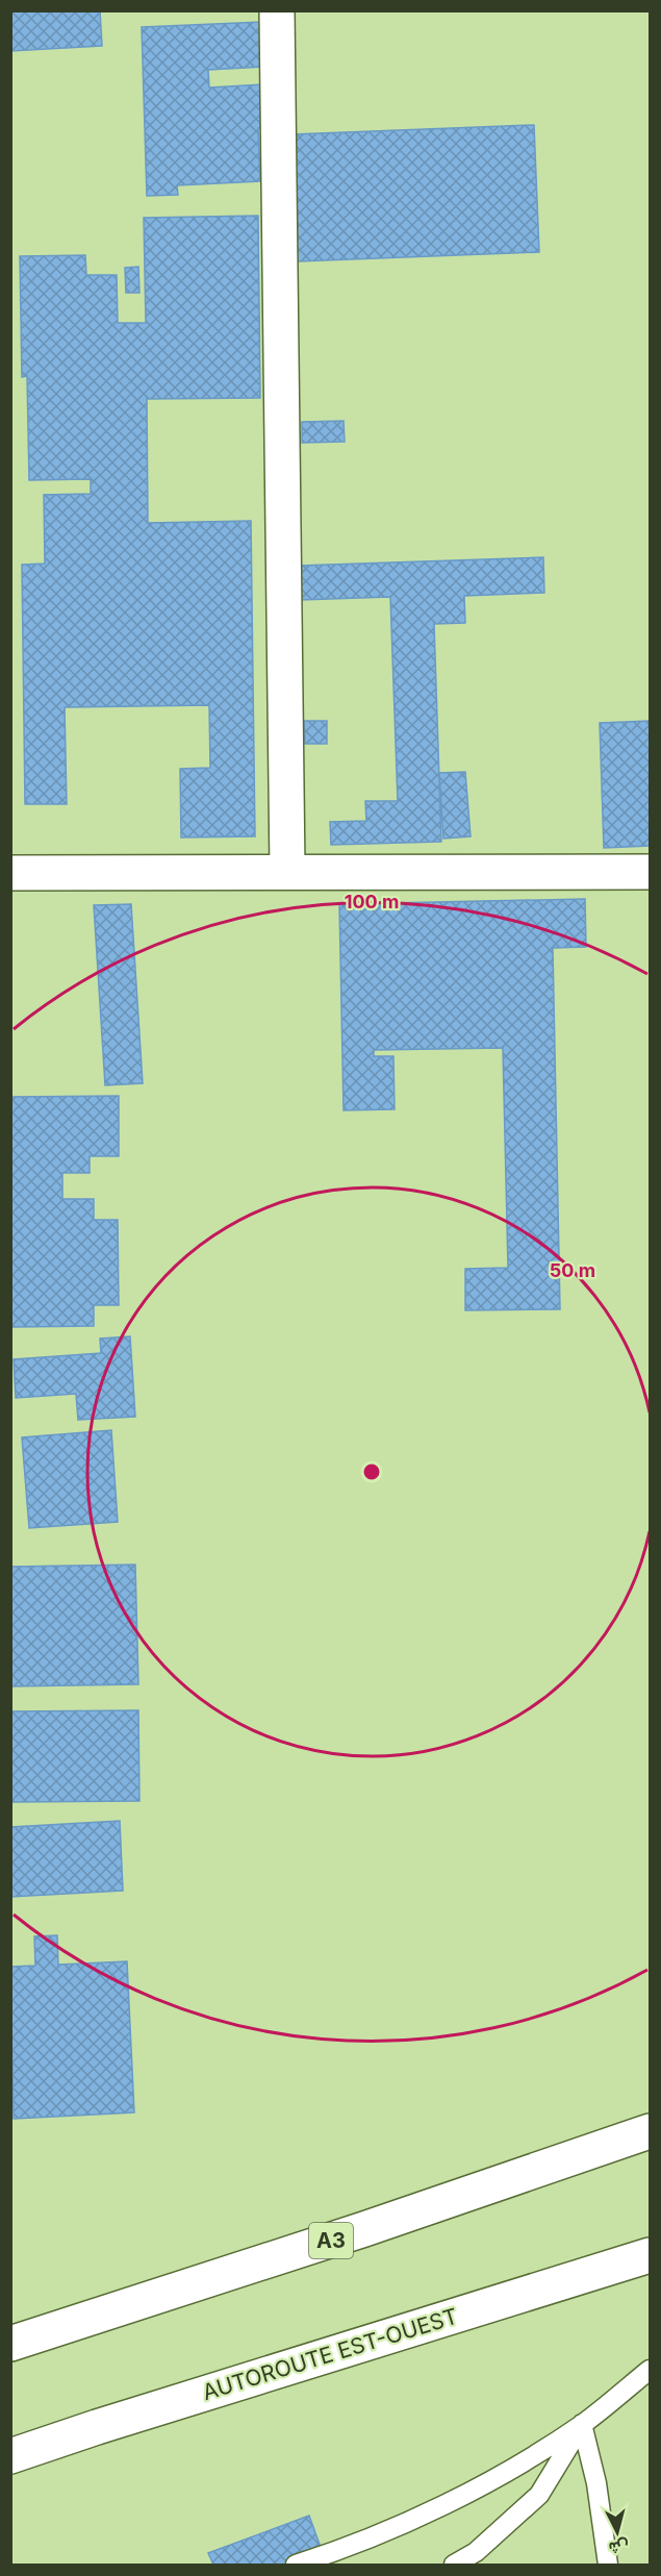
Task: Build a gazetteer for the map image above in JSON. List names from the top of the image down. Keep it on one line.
{"streets":{"main road":["A3","AUTOROUTE EST-OUEST"]},"north":"bottom","rings":["100 m","50 m"]}
